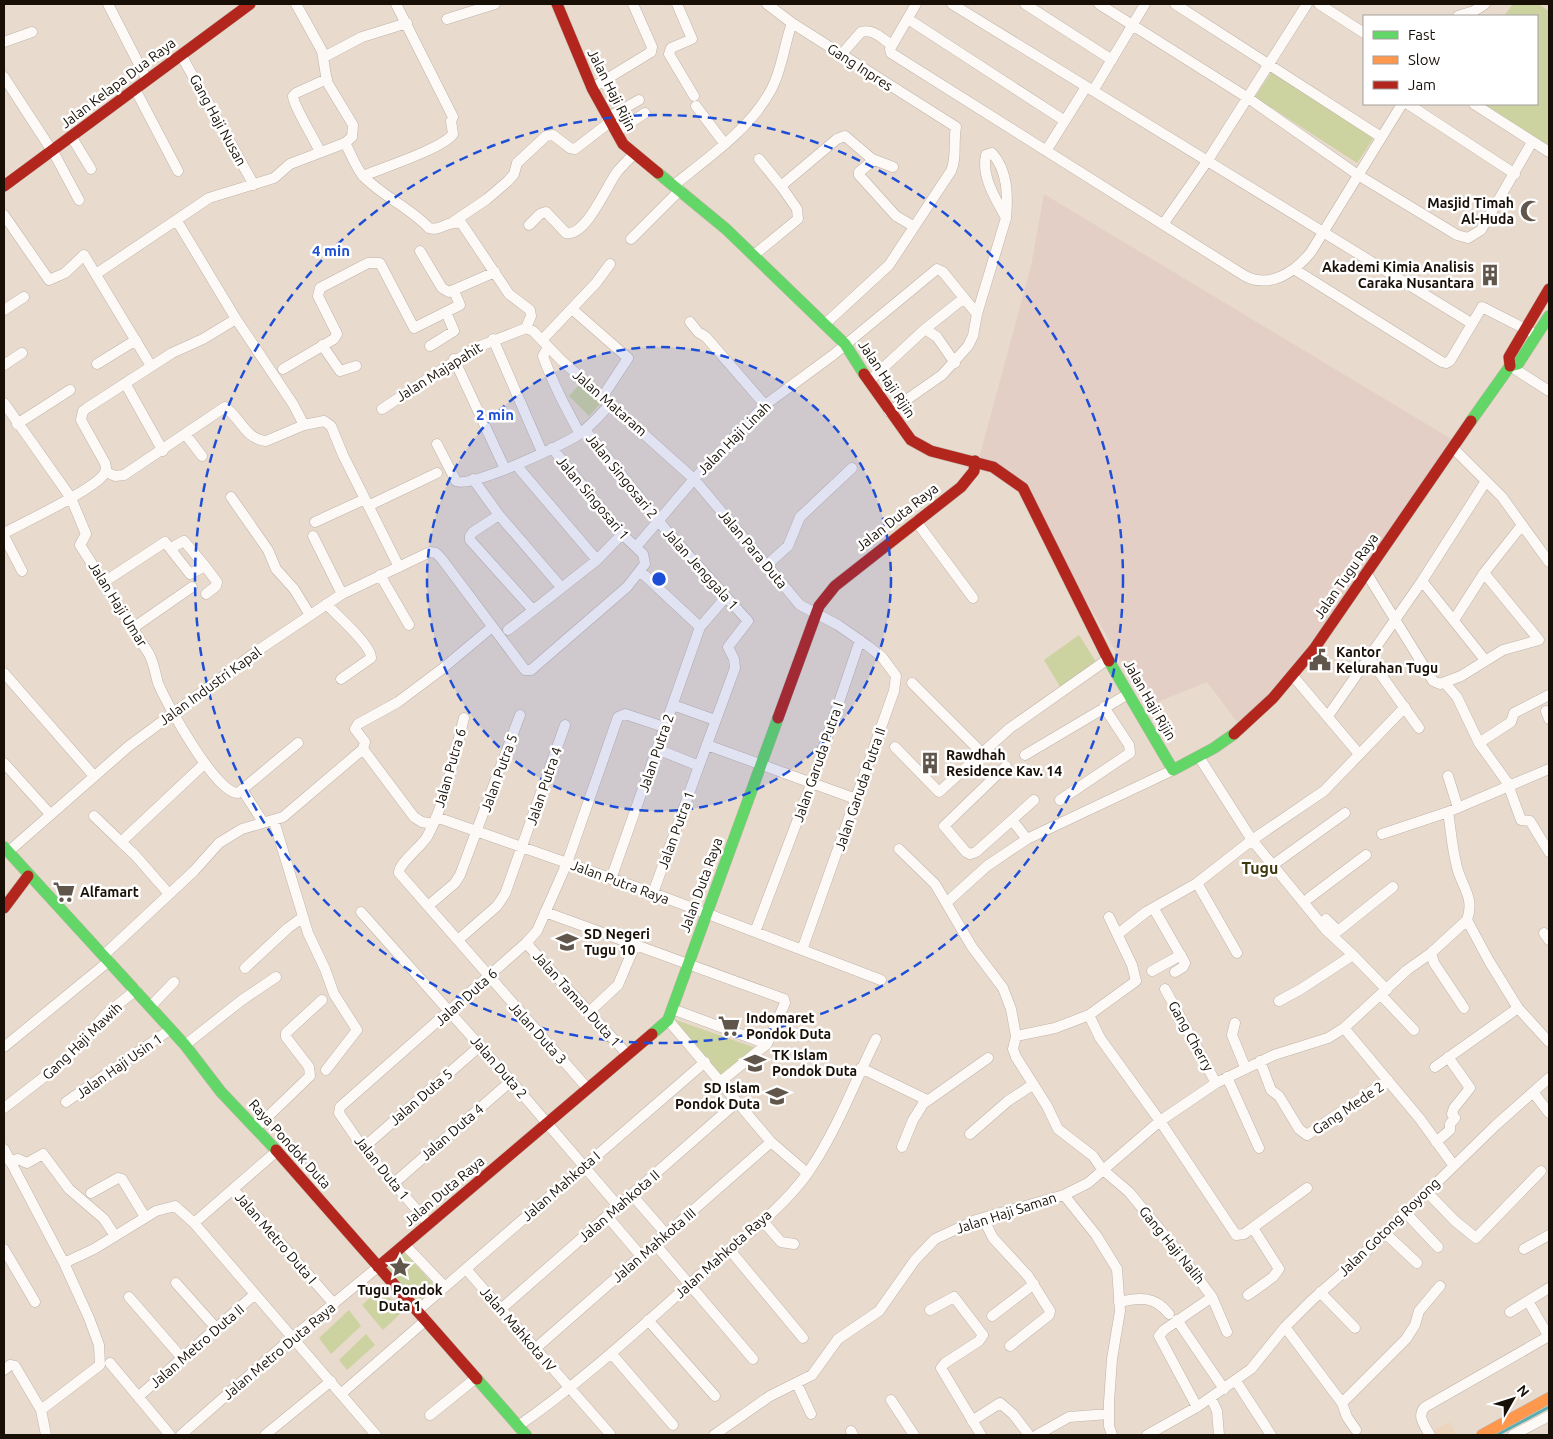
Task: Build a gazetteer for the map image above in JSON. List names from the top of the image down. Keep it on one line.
{"streets":{"street":["Gang Inpres","Jalan Kelapa Dua Raya","Jalan Haji Rijin","Gang Haji Nusan","Jalan Majapahit","Jalan Mataram","Jalan Haji Linah","Jalan Singosari 2","Jalan Singosari 1","Jalan Duta Raya","Jalan Para Duta","Jalan Jenggala 1","Jalan Tugu Raya","Jalan Haji Umar","Jalan Industri Kapal","Jalan Putra 2","Jalan Garuda Putra I","Jalan Putra 6","Jalan Putra 5","Jalan Putra 4","Jalan Garuda Putra II","Jalan Putra 1","Jalan Putra Raya","Jalan Duta 6","Jalan Taman Duta 1","Jalan Duta 3","Gang Cherry","Gang Haji Mawih","Jalan Haji Usin 1","Jalan Duta 2","Jalan Duta 5","Gang Mede 2","Jalan Duta 4","Raya Pondok Duta","Jalan Duta 1","Jalan Mahkota I","Jalan Mahkota II","Jalan Haji Saman","Jalan Gotong Royong","Jalan Metro Duta I","Jalan Mahkota III","Gang Haji Nalih","Jalan Mahkota Raya","Jalan Mahkota IV","Jalan Metro Duta II","Jalan Metro Duta Raya"]},"crossings":[["Jalan Kelapa Dua Raya","Gang Haji Nusan"],["Jalan Haji Rijin","Jalan Haji Linah"],["Jalan Haji Rijin","Jalan Duta Raya"],["Jalan Haji Rijin","Jalan Tugu Raya"],["Jalan Majapahit","Jalan Mataram"],["Jalan Mataram","Jalan Haji Linah"],["Jalan Mataram","Jalan Singosari 2"],["Jalan Mataram","Jalan Para Duta"],["Jalan Haji Linah","Jalan Singosari 2"],["Jalan Haji Linah","Jalan Singosari 1"],["Jalan Haji Linah","Jalan Para Duta"],["Jalan Haji Linah","Jalan Jenggala 1"],["Jalan Singosari 2","Jalan Jenggala 1"],["Jalan Duta Raya","Jalan Para Duta"],["Jalan Duta Raya","Jalan Putra Raya"],["Jalan Duta Raya","Jalan Taman Duta 1"],["Jalan Duta Raya","Jalan Duta 3"],["Jalan Duta Raya","Jalan Duta 2"],["Jalan Duta Raya","Raya Pondok Duta"],["Jalan Duta Raya","Jalan Duta 1"],["Jalan Duta Raya","Jalan Metro Duta Raya"],["Jalan Jenggala 1","Jalan Putra 2"],["Jalan Jenggala 1","Jalan Putra 1"],["Jalan Haji Umar","Jalan Industri Kapal"],["Jalan Industri Kapal","Jalan Putra Raya"],["Jalan Putra 2","Jalan Putra Raya"],["Jalan Putra 2","Jalan Duta 6"],["Jalan Garuda Putra I","Jalan Garuda Putra II"],["Jalan Garuda Putra I","Jalan Putra Raya"],["Jalan Putra 6","Jalan Putra 5"],["Jalan Putra 6","Jalan Putra Raya"],["Jalan Putra 6","Jalan Duta 3"],["Jalan Putra 5","Jalan Putra Raya"],["Jalan Putra 5","Jalan Duta 3"],["Jalan Putra 4","Jalan Putra Raya"],["Jalan Putra 4","Jalan Duta 3"],["Jalan Garuda Putra II","Jalan Putra Raya"],["Jalan Putra 1","Jalan Putra Raya"],["Jalan Putra Raya","Jalan Duta 6"],["Jalan Duta 6","Jalan Taman Duta 1"],["Jalan Duta 6","Jalan Duta 3"],["Jalan Duta 6","Jalan Duta 2"],["Jalan Duta 6","Jalan Duta 1"],["Gang Cherry","Jalan Haji Saman"],["Gang Haji Mawih","Raya Pondok Duta"],["Jalan Haji Usin 1","Raya Pondok Duta"],["Jalan Duta 2","Jalan Duta 5"],["Jalan Duta 2","Jalan Duta 4"],["Jalan Duta 2","Jalan Mahkota I"],["Jalan Duta 2","Jalan Mahkota II"],["Jalan Duta 5","Jalan Duta 1"],["Gang Mede 2","Jalan Haji Saman"],["Jalan Duta 4","Jalan Duta 1"],["Raya Pondok Duta","Jalan Mahkota I"],["Raya Pondok Duta","Jalan Mahkota Raya"],["Raya Pondok Duta","Jalan Metro Duta Raya"],["Jalan Mahkota I","Jalan Mahkota IV"],["Jalan Mahkota II","Jalan Mahkota IV"],["Jalan Haji Saman","Gang Haji Nalih"],["Jalan Metro Duta I","Jalan Metro Duta Raya"],["Jalan Mahkota III","Jalan Mahkota IV"],["Jalan Mahkota Raya","Jalan Mahkota IV"]],"districts":["Tugu"],"places":{"mosque":["Masjid Timah Al-Huda"],"building":["Akademi Kimia Analisis Caraka Nusantara","Rawdhah Residence Kav. 14"],"public building":["Kantor Kelurahan Tugu"],"supermarket":["Alfamart","Indomaret Pondok Duta"],"school or university":["SD Negeri Tugu 10","TK Islam Pondok Duta","SD Islam Pondok Duta"],"place":["Tugu Pondok Duta 1"]},"legend":["Fast","Slow","Jam"],"north":"top right","rings":["4 min","2 min"]}
